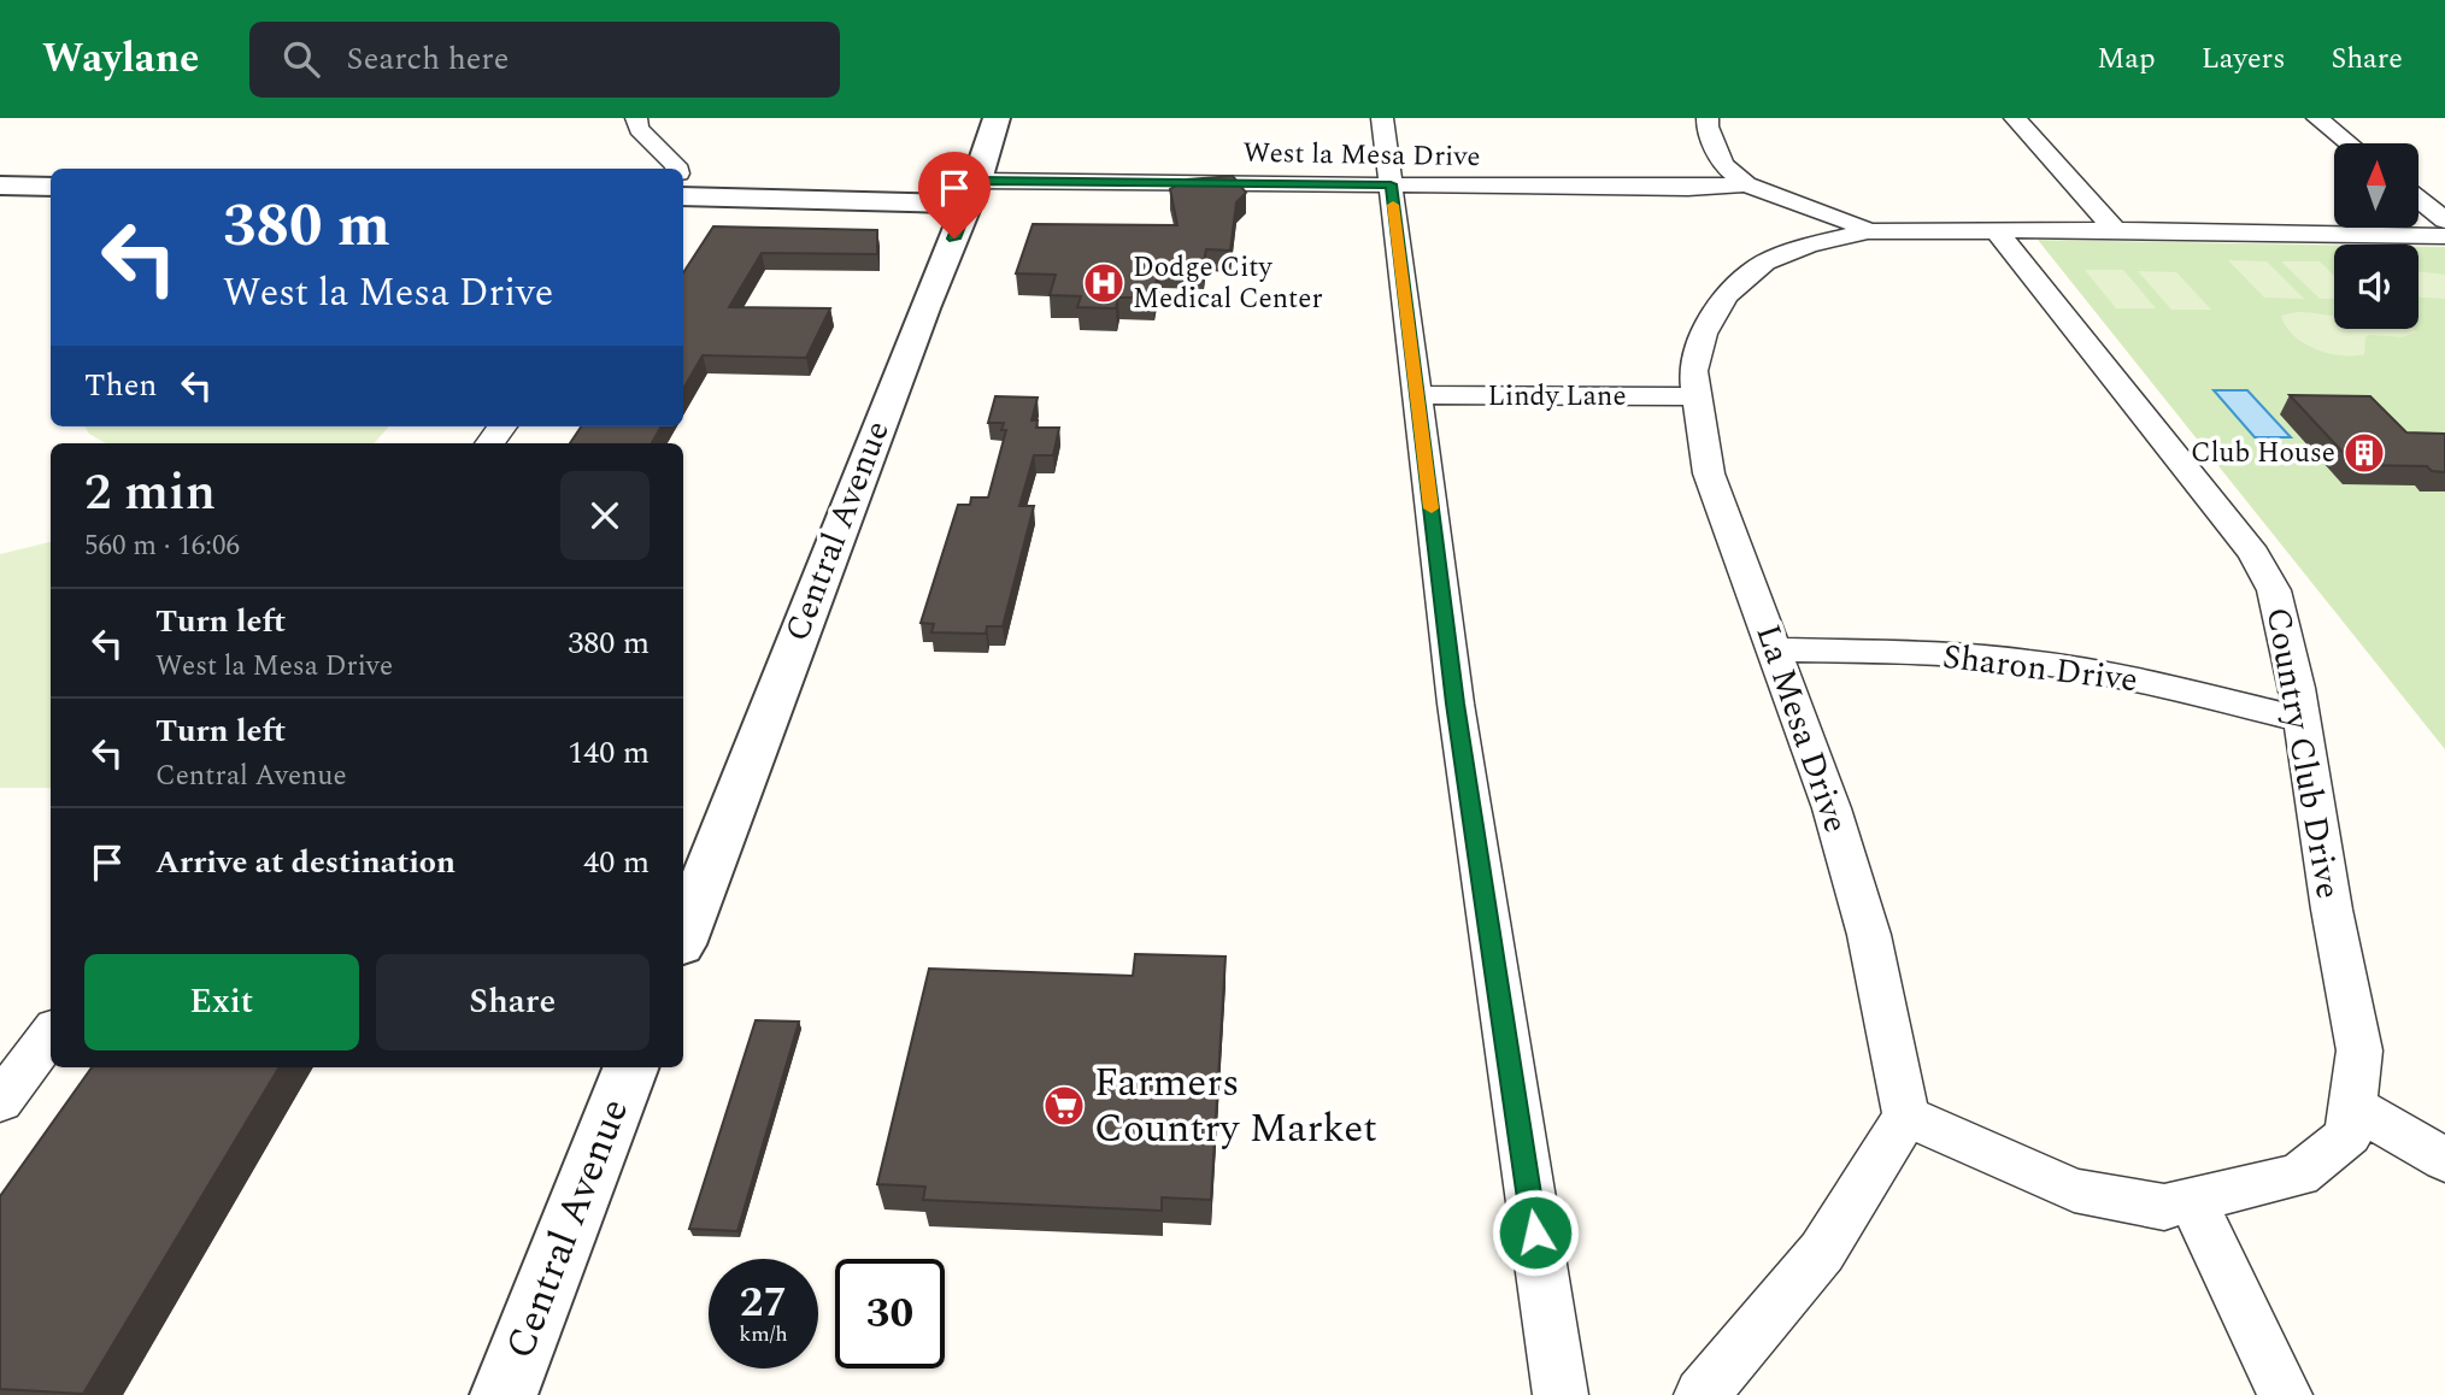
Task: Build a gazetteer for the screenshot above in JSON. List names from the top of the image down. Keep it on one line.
{"streets":{"street":["West la Mesa Drive","Lindy Lane","Central Avenue","Sharon Drive","La Mesa Drive","Country Club Drive"]},"crossings":[["West la Mesa Drive","Central Avenue"],["Lindy Lane","La Mesa Drive"],["Sharon Drive","La Mesa Drive"],["Sharon Drive","Country Club Drive"],["La Mesa Drive","Country Club Drive"]],"places":{"hospital":["Dodge City Medical Center"],"building":["Club House"],"supermarket":["Farmers Country Market"]},"north":"top","page":{"header":"Waylane","search":"Search here","nav":["Map","Layers","Share"],"turn":["380 m","West la Mesa Drive"],"then":"Then","heading":["2 min","560 m · 16:06"],"list":[{"name":"Turn left","note":"West la Mesa Drive","value":"380 m"},{"name":"Turn left","note":"Central Avenue","value":"140 m"},{"name":"Arrive at destination","value":"40 m"}],"buttons":["Exit","Share"],"speed":"27 km/h","limit":"30"}}
